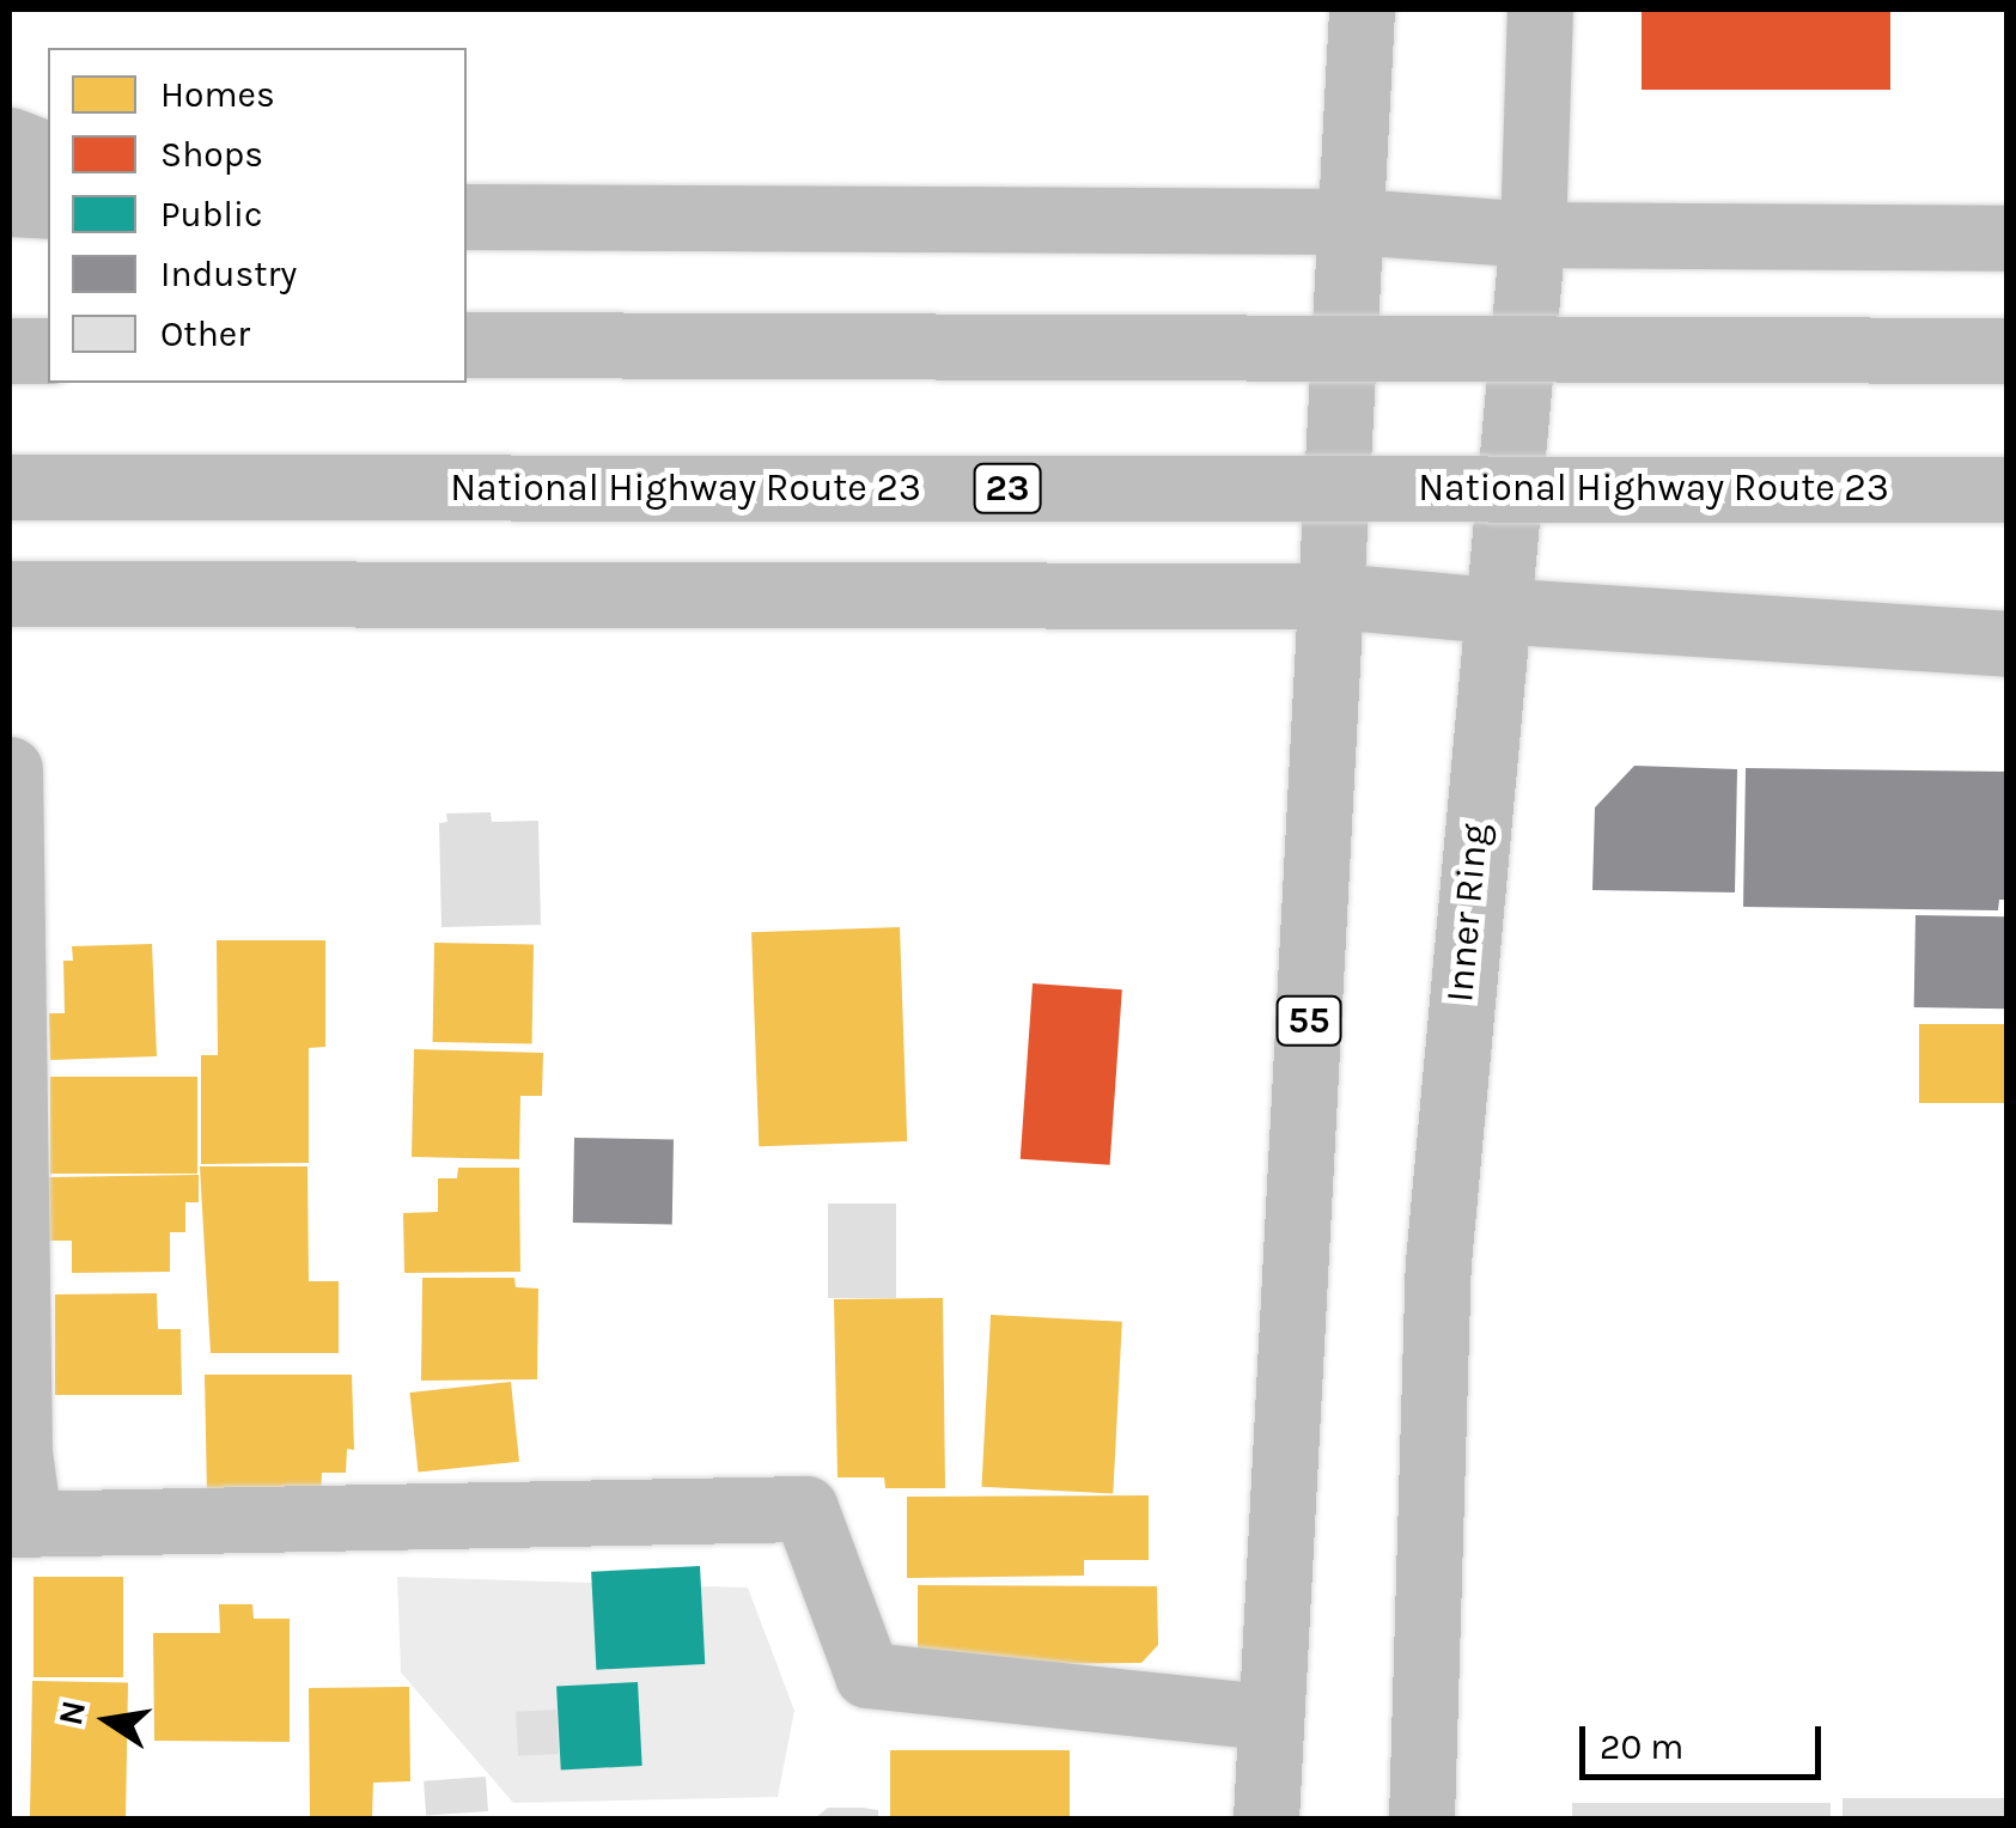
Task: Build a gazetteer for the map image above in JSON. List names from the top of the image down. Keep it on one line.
{"streets":{"main road":["National Highway Route 23","23","Inner Ring","55"]},"legend":["Homes","Shops","Public","Industry","Other"],"scale_bar":"20 m","north":"left"}
